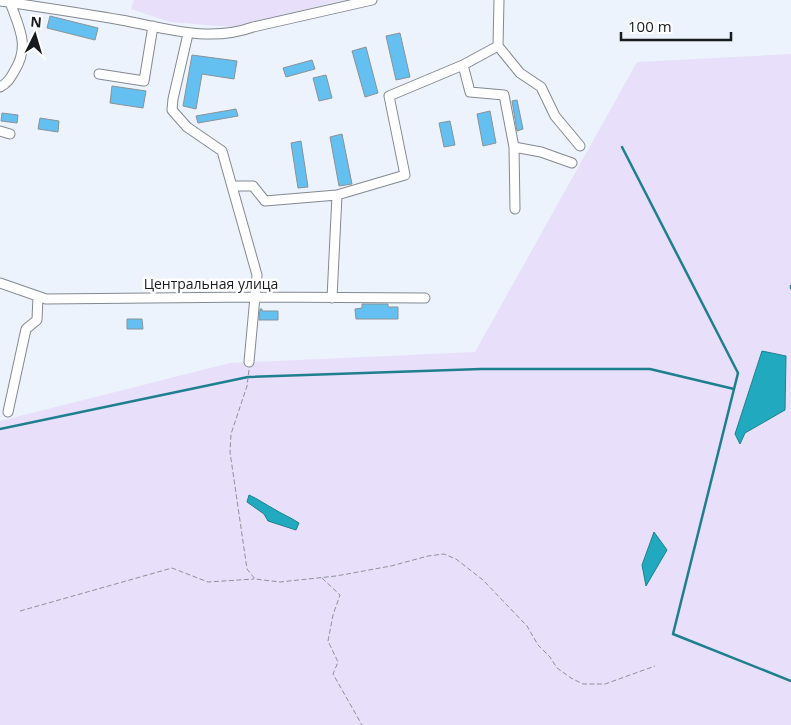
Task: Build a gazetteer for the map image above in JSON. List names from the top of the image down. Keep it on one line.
{"streets":{"street":["Центральная улица"]},"scale_bar":"100 m","north":"top"}
